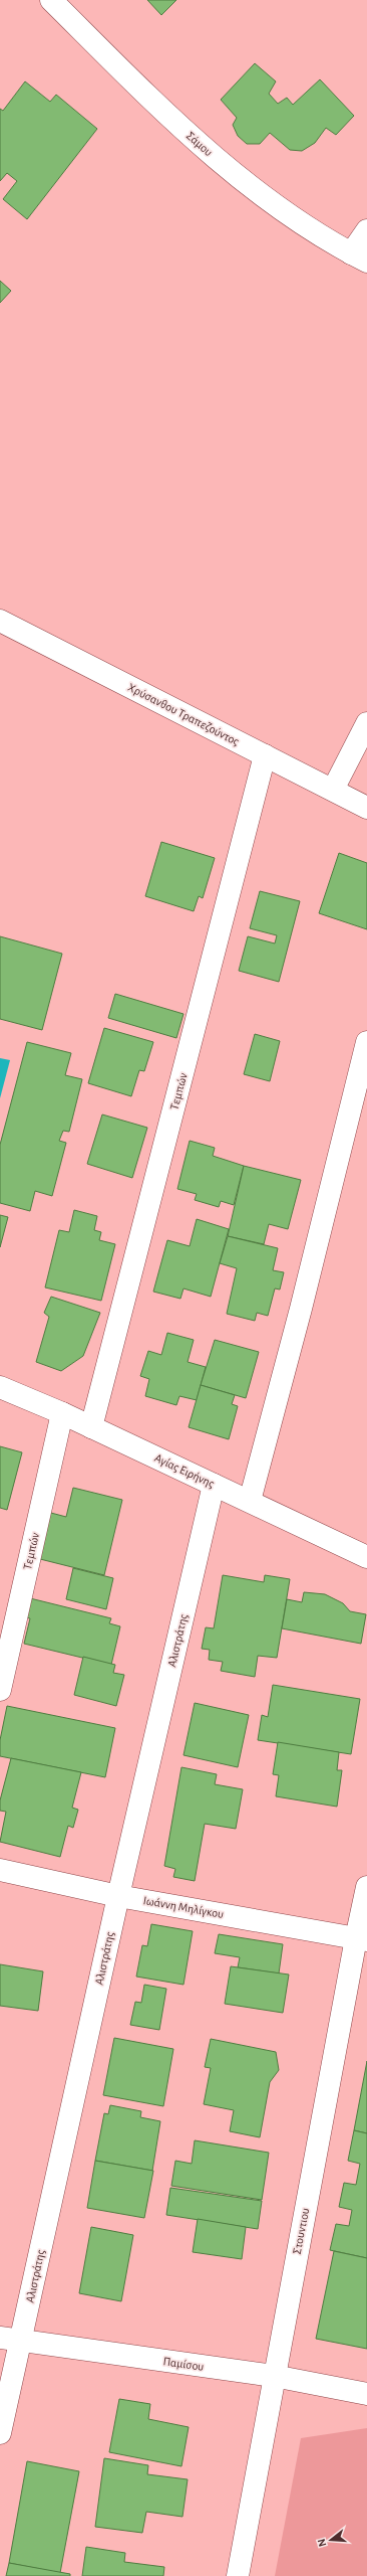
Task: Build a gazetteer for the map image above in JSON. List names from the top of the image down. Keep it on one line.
{"streets":{"street":["Σάμου","Χρύσανθου Τραπεζούντος","Τεμπών","Αγίας Ειρήνης","Αλιστράτης","Ιωάννη Μηλίγκου","Στουντιου","Παμίσου"]},"crossings":[["Χρύσανθου Τραπεζούντος","Τεμπών"],["Τεμπών","Αγίας Ειρήνης"],["Αγίας Ειρήνης","Αλιστράτης"],["Αλιστράτης","Ιωάννη Μηλίγκου"],["Αλιστράτης","Παμίσου"],["Ιωάννη Μηλίγκου","Στουντιου"],["Στουντιου","Παμίσου"]],"north":"left"}
